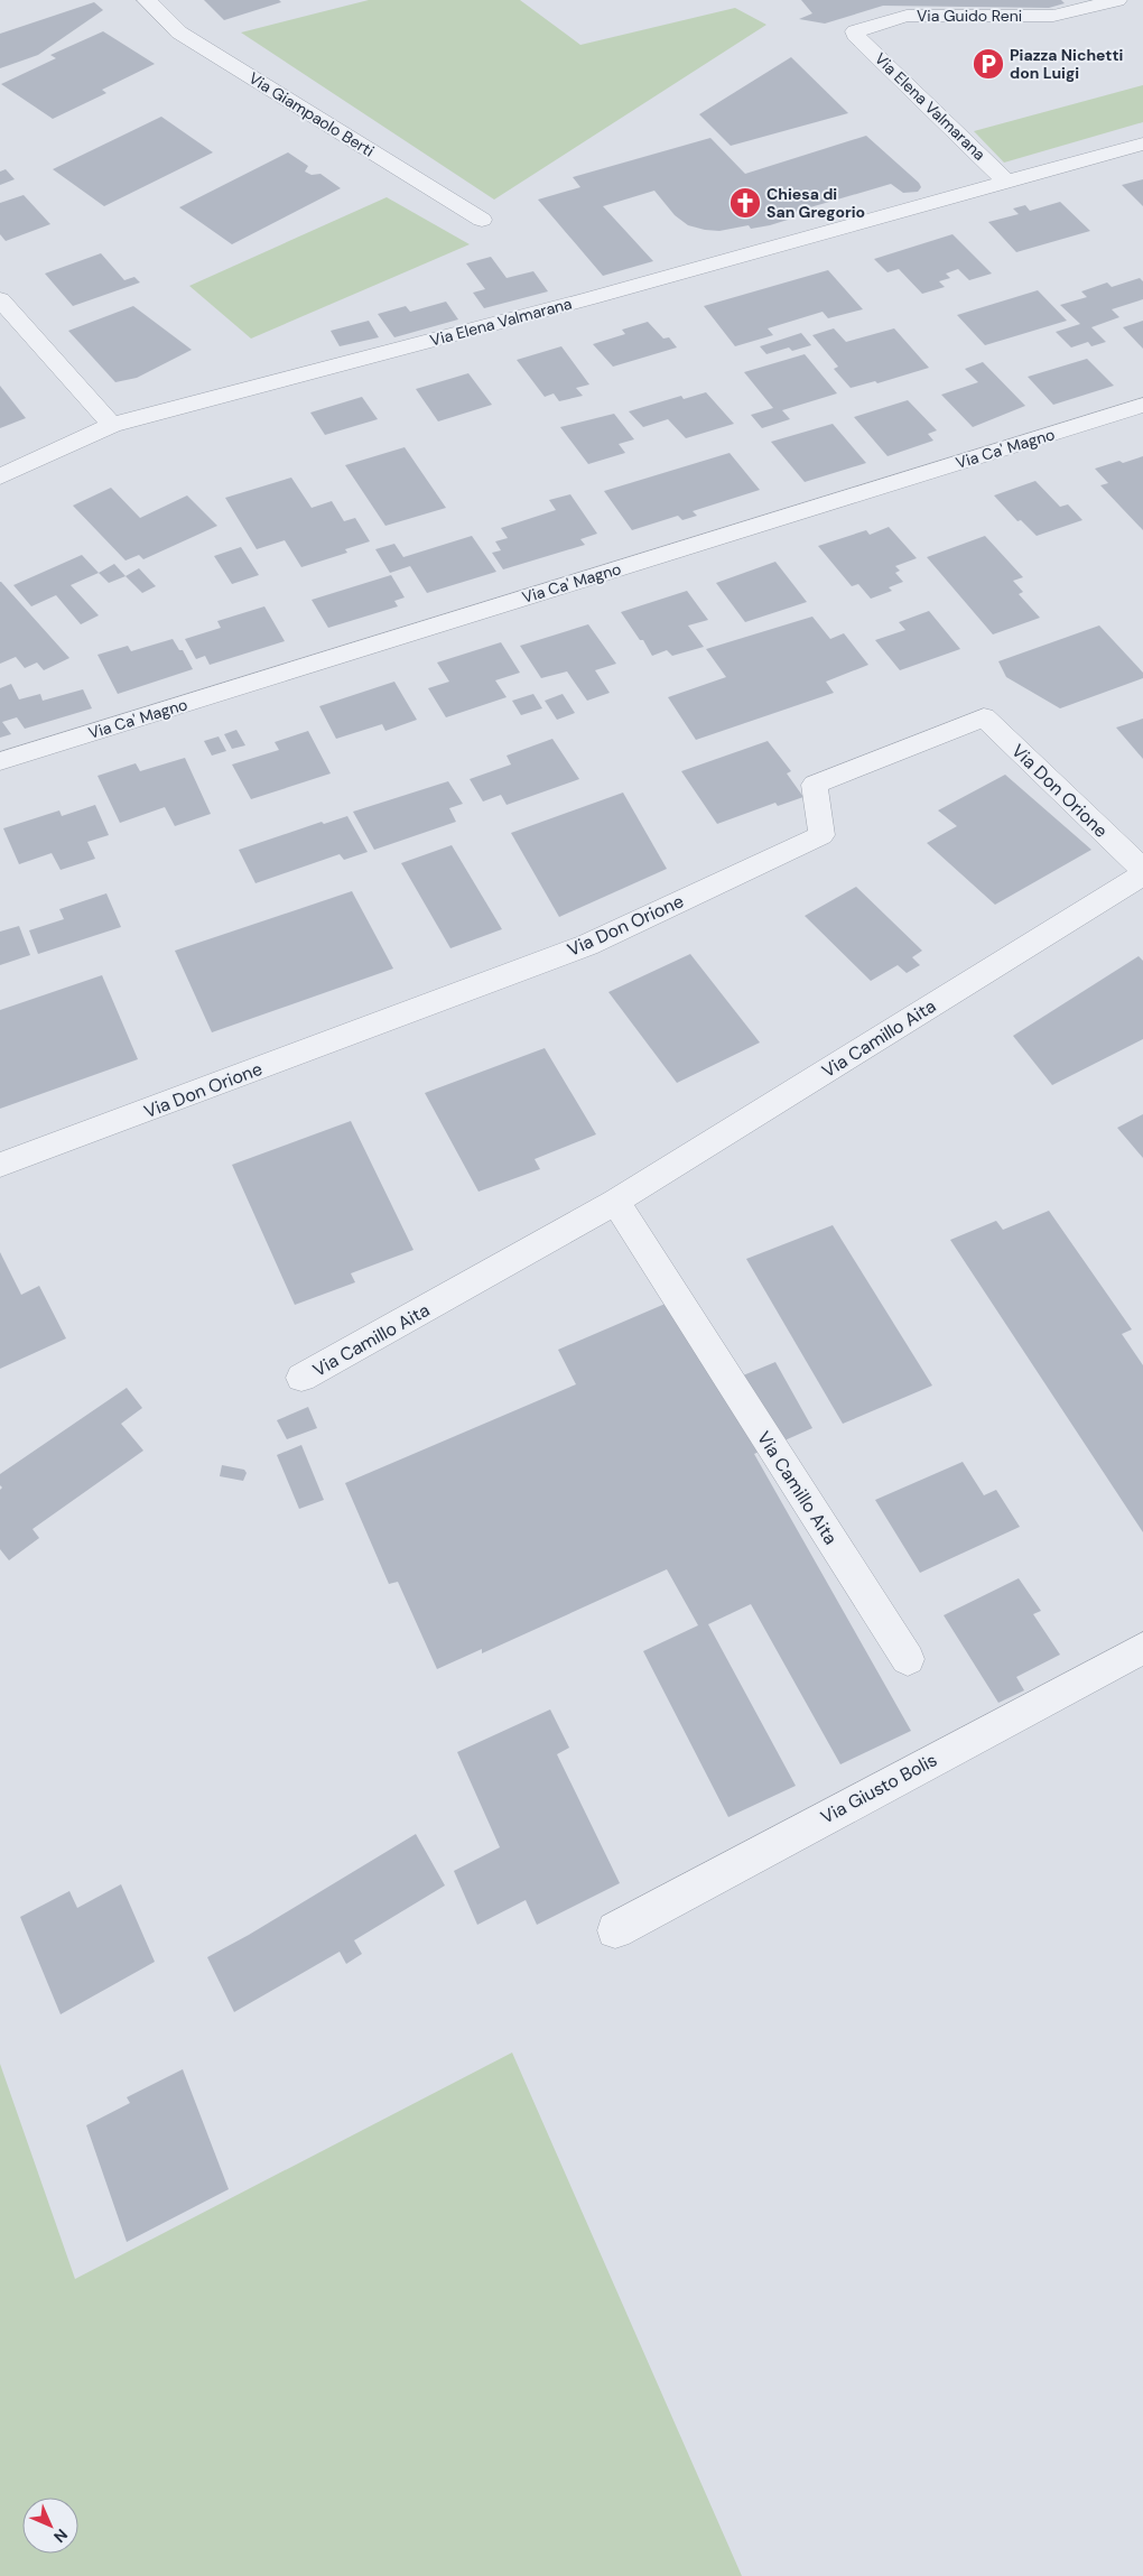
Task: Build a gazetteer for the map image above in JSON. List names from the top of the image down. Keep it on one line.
{"streets":{"street":["Via Guido Reni","Via Elena Valmarana","Via Giampaolo Berti","Via Ca' Magno","Via Don Orione","Via Camillo Aita","Via Giusto Bolis"]},"crossings":[["Via Guido Reni","Via Elena Valmarana"],["Via Don Orione","Via Camillo Aita"]],"places":{"parking":["Piazza Nichetti don Luigi"],"church":["Chiesa di San Gregorio"]},"north":"bottom right"}
